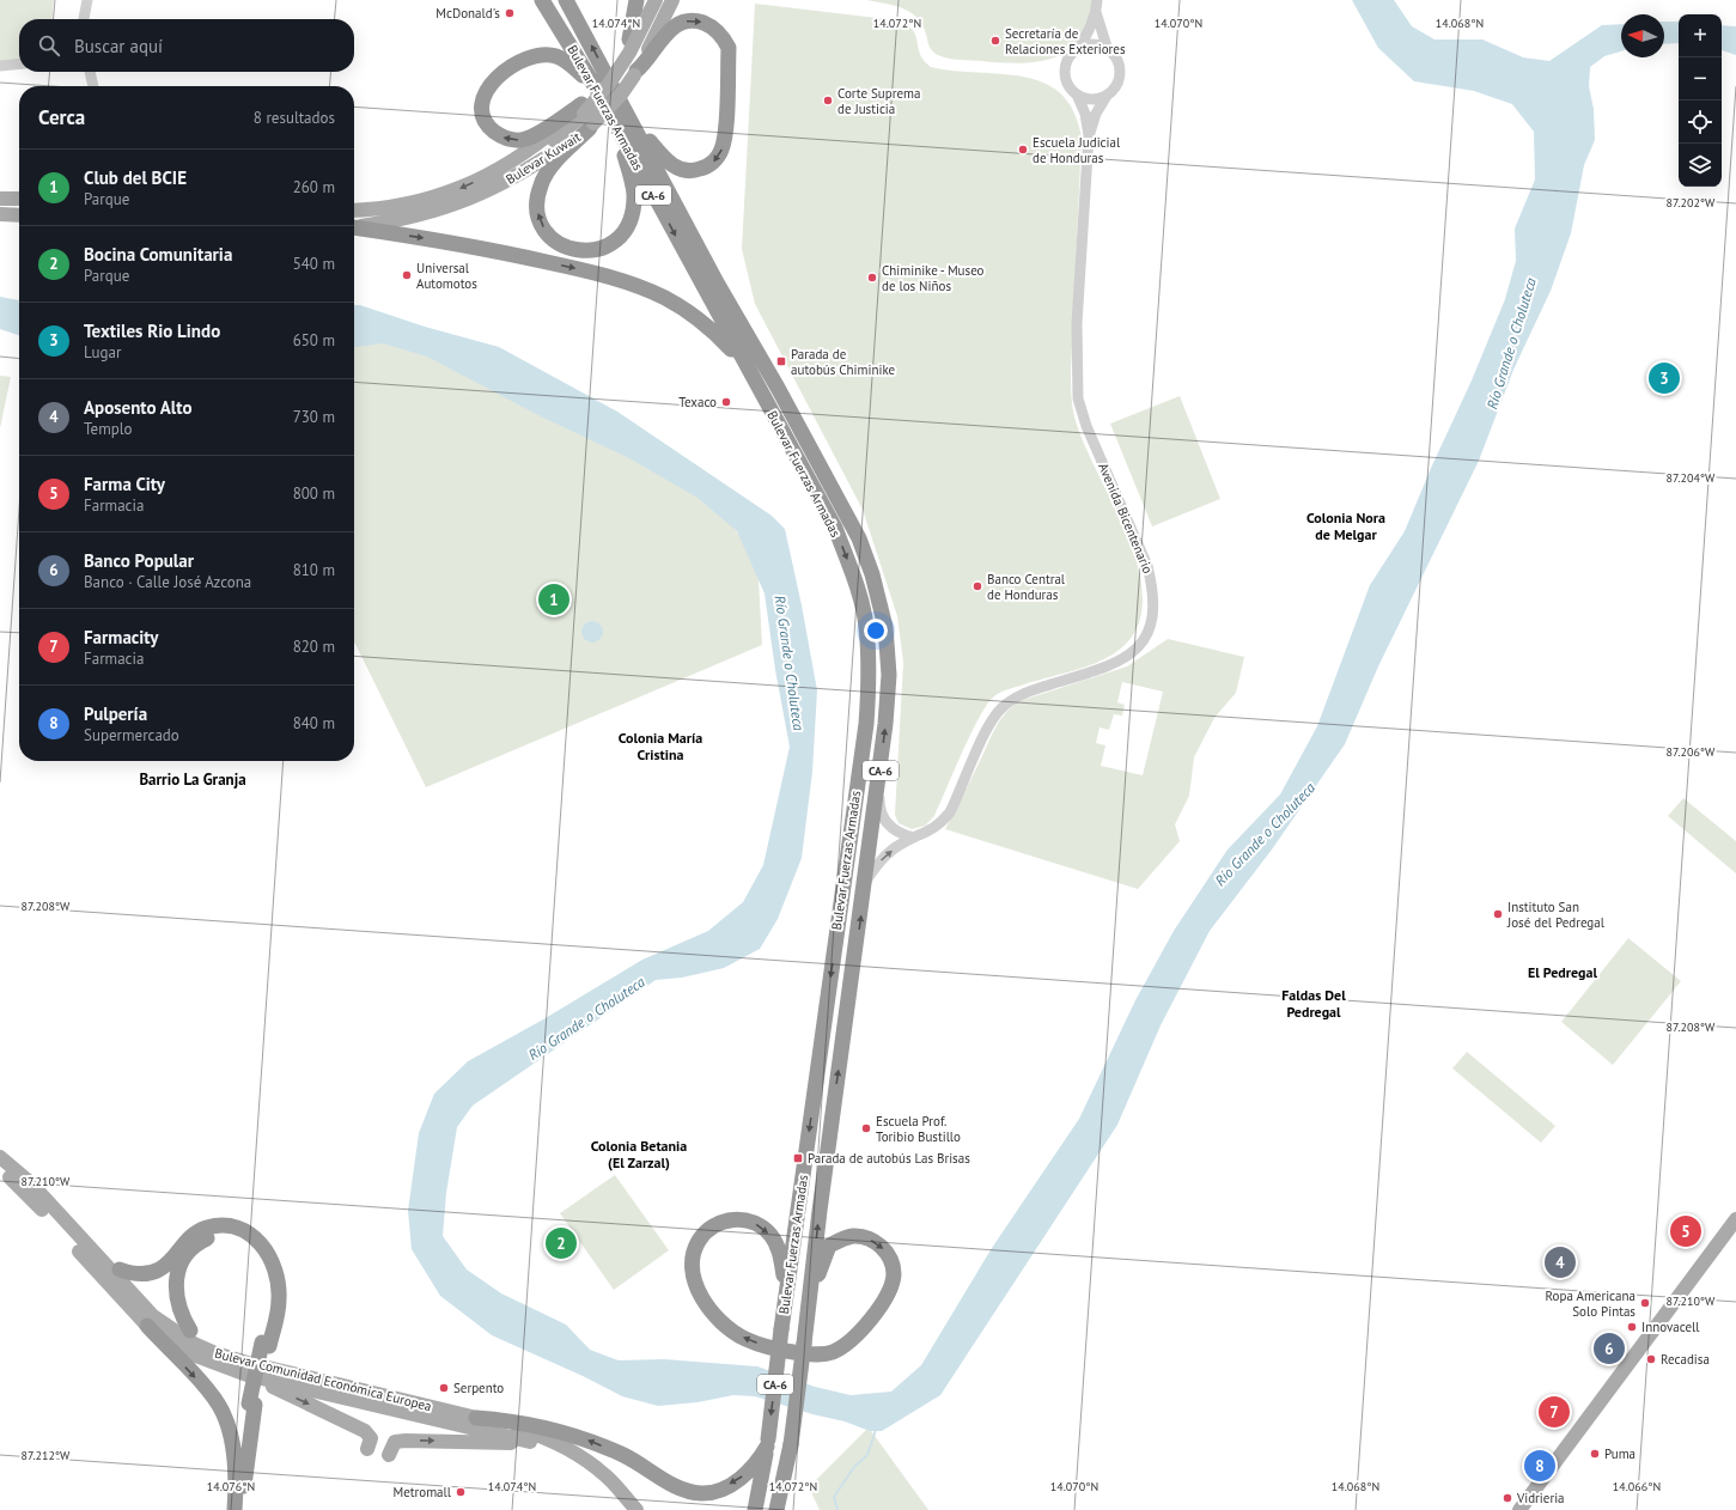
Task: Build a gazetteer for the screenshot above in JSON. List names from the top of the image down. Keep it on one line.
{"streets":{"highway":["Bulevar Fuerzas Armadas","CA-6"],"main road":["Bulevar Kuwait","Bulevar Comunidad Económica Europea"],"street":["Avenida Bicentenario"]},"crossings":[["Bulevar Fuerzas Armadas","Avenida Bicentenario"]],"districts":["Colonia Nora de Melgar","Colonia María Cristina","Barrio La Granja","El Pedregal","Faldas Del Pedregal","Colonia Betania (El Zarzal)"],"water":["Río Grande o Choluteca"],"places":{"other":["McDonald's","Secretaría de Relaciones Exteriores","Corte Suprema de Justicia","Escuela Judicial de Honduras","Universal Automotos","Chiminike - Museo de los Niños","Texaco","Banco Central de Honduras","Instituto San José del Pedregal","Escuela Prof. Toribio Bustillo","Ropa Americana Solo Pintas","Innovacell","Recadisa","Serpento","Puma","Metromall","Vidrieria"],"transit":["Parada de autobús Chiminike","Parada de autobús Las Brisas"]},"north":"left","page":{"map_buttons":["+","−"],"search":"Buscar aquí","heading":["Cerca","8 resultados"],"list":[{"mark":"1","name":"Club del BCIE","note":"Parque","value":"260 m"},{"mark":"2","name":"Bocina Comunitaria","note":"Parque","value":"540 m"},{"mark":"3","name":"Textiles Rio Lindo","note":"Lugar","value":"650 m"},{"mark":"4","name":"Aposento Alto","note":"Templo","value":"730 m"},{"mark":"5","name":"Farma City","note":"Farmacia","value":"800 m"},{"mark":"6","name":"Banco Popular","note":"Banco · Calle José Azcona","value":"810 m"},{"mark":"7","name":"Farmacity","note":"Farmacia","value":"820 m"},{"mark":"8","name":"Pulpería","note":"Supermercado","value":"840 m"}],"pins":["3","1","5","2","4","6","7","8"]},"coordinates":["14.074°N","14.072°N","14.070°N","14.068°N","87.202°W","87.204°W","87.206°W","87.208°W","87.210°W","87.212°W","14.076°N","14.066°N"]}
